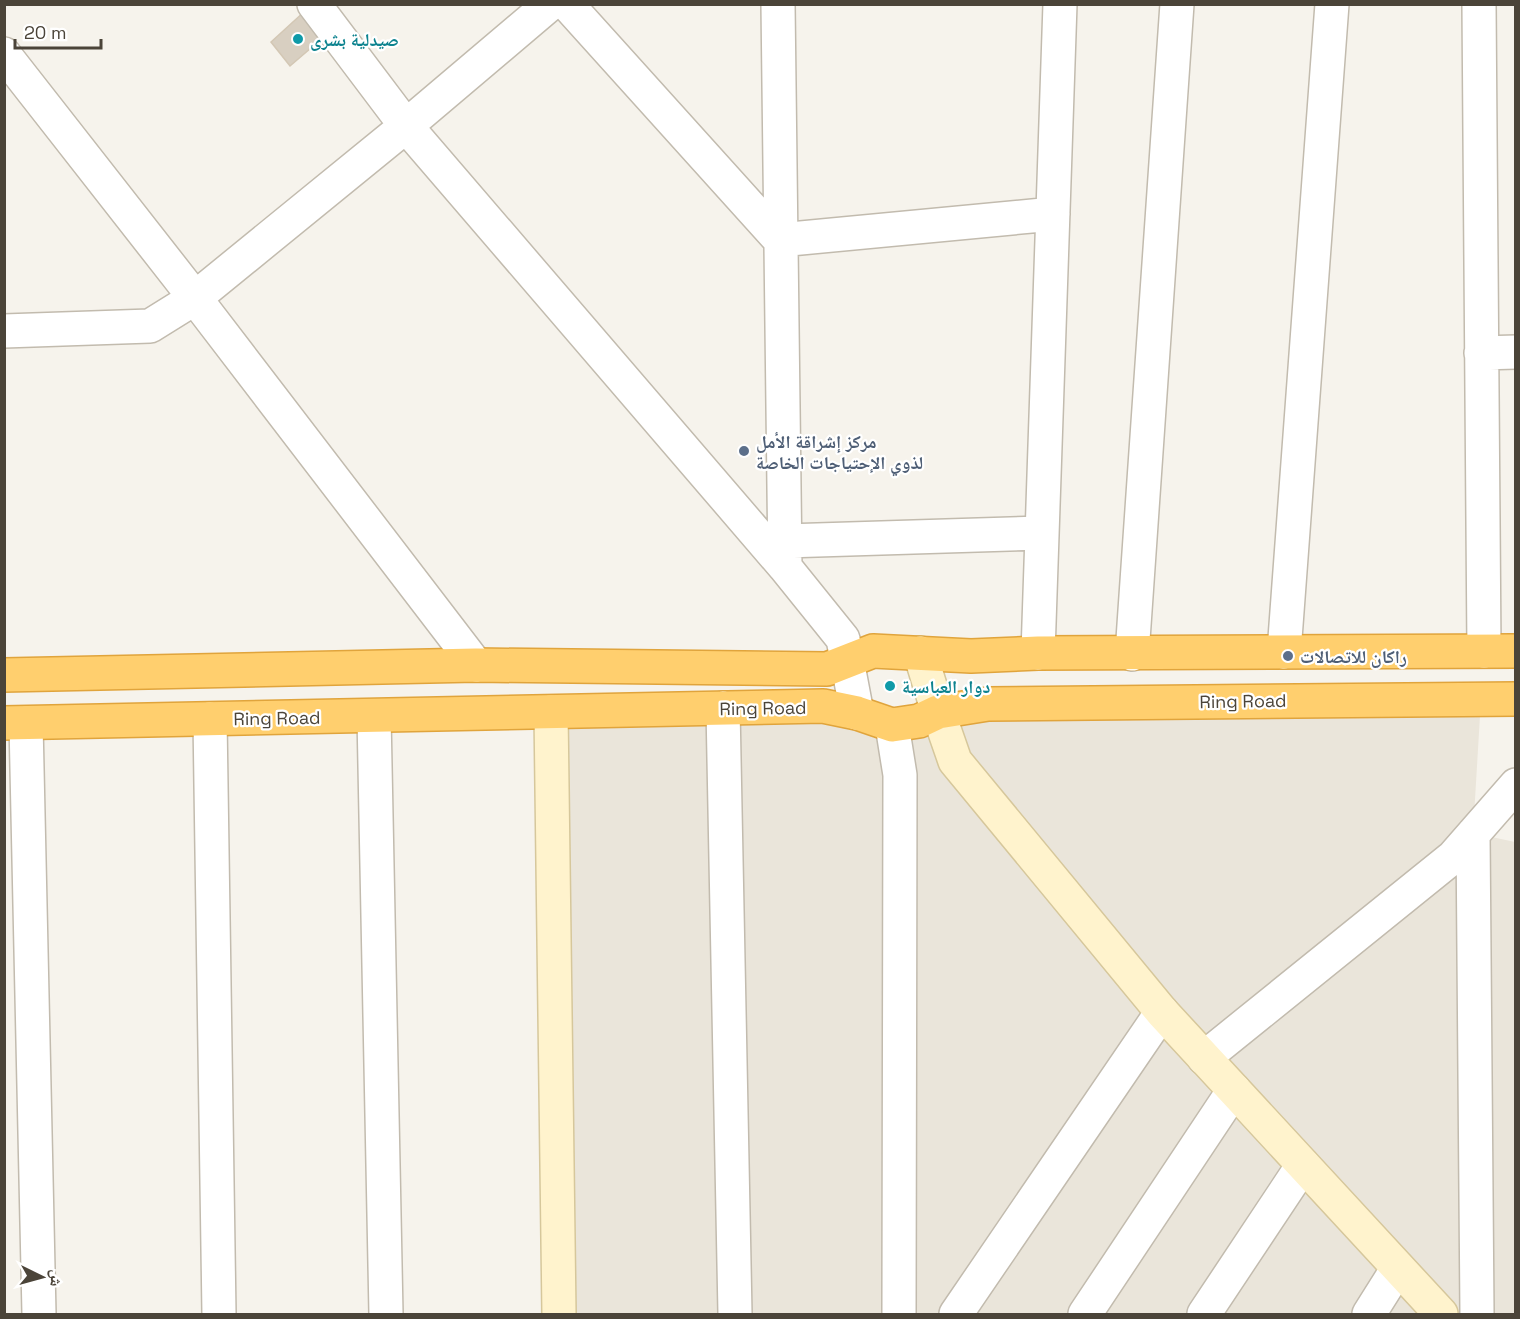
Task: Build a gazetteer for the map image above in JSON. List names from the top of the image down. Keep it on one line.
{"streets":{"highway":["Ring Road"]},"places":["صيدلية بشرى","مركز إشراقة الأمل لذوي الإحتياجات الخاصة","راكان للاتصالات","دوار العباسية"],"scale_bar":"20 m","north":"right"}
